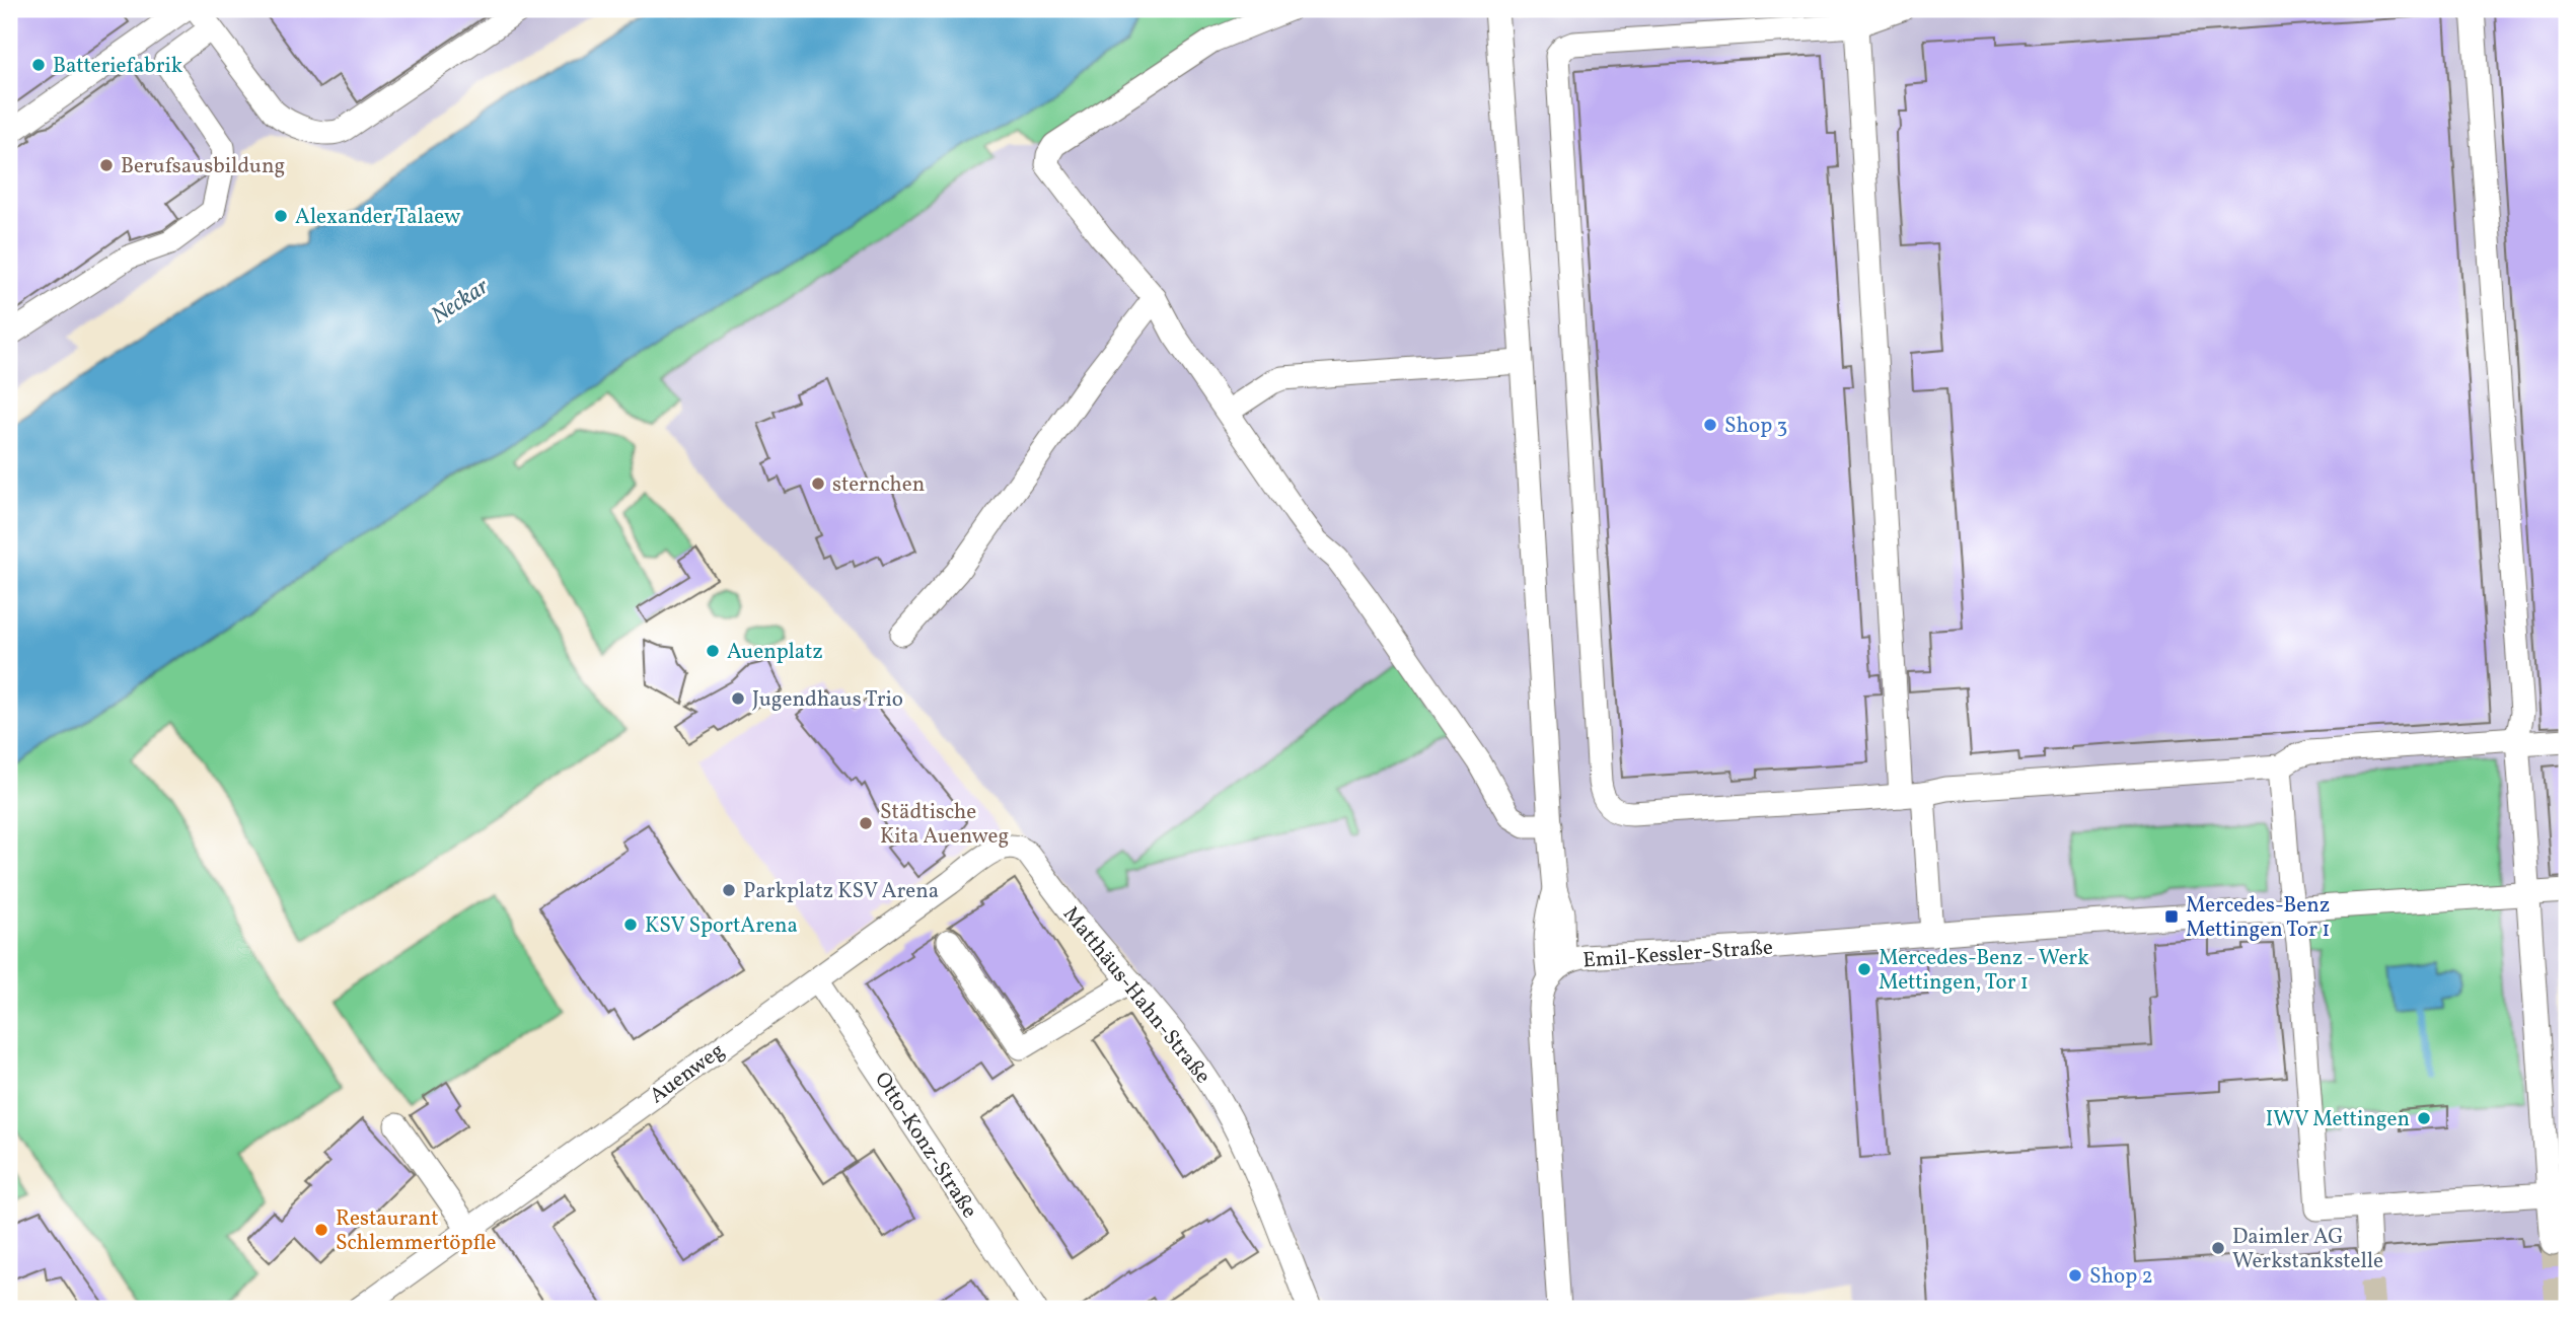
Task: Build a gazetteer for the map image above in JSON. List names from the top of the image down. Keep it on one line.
{"streets":{"street":["Emil-Kessler-Straße","Matthäus-Hahn-Straße","Auenweg","Otto-Konz-Straße"]},"crossings":[["Matthäus-Hahn-Straße","Auenweg"],["Auenweg","Otto-Konz-Straße"]],"water":["Neckar"],"places":{"other":["Batteriefabrik","Berufsausbildung","Alexander Talaew","Shop 3","sternchen","Auenplatz","Jugendhaus Trio","Städtische Kita Auenweg","Parkplatz KSV Arena","KSV SportArena","Mercedes-Benz - Werk Mettingen, Tor 1","IWV Mettingen","Restaurant Schlemmertöpfle","Daimler AG Werkstankstelle","Shop 2"],"transit":["Mercedes-Benz Mettingen Tor 1"]}}
